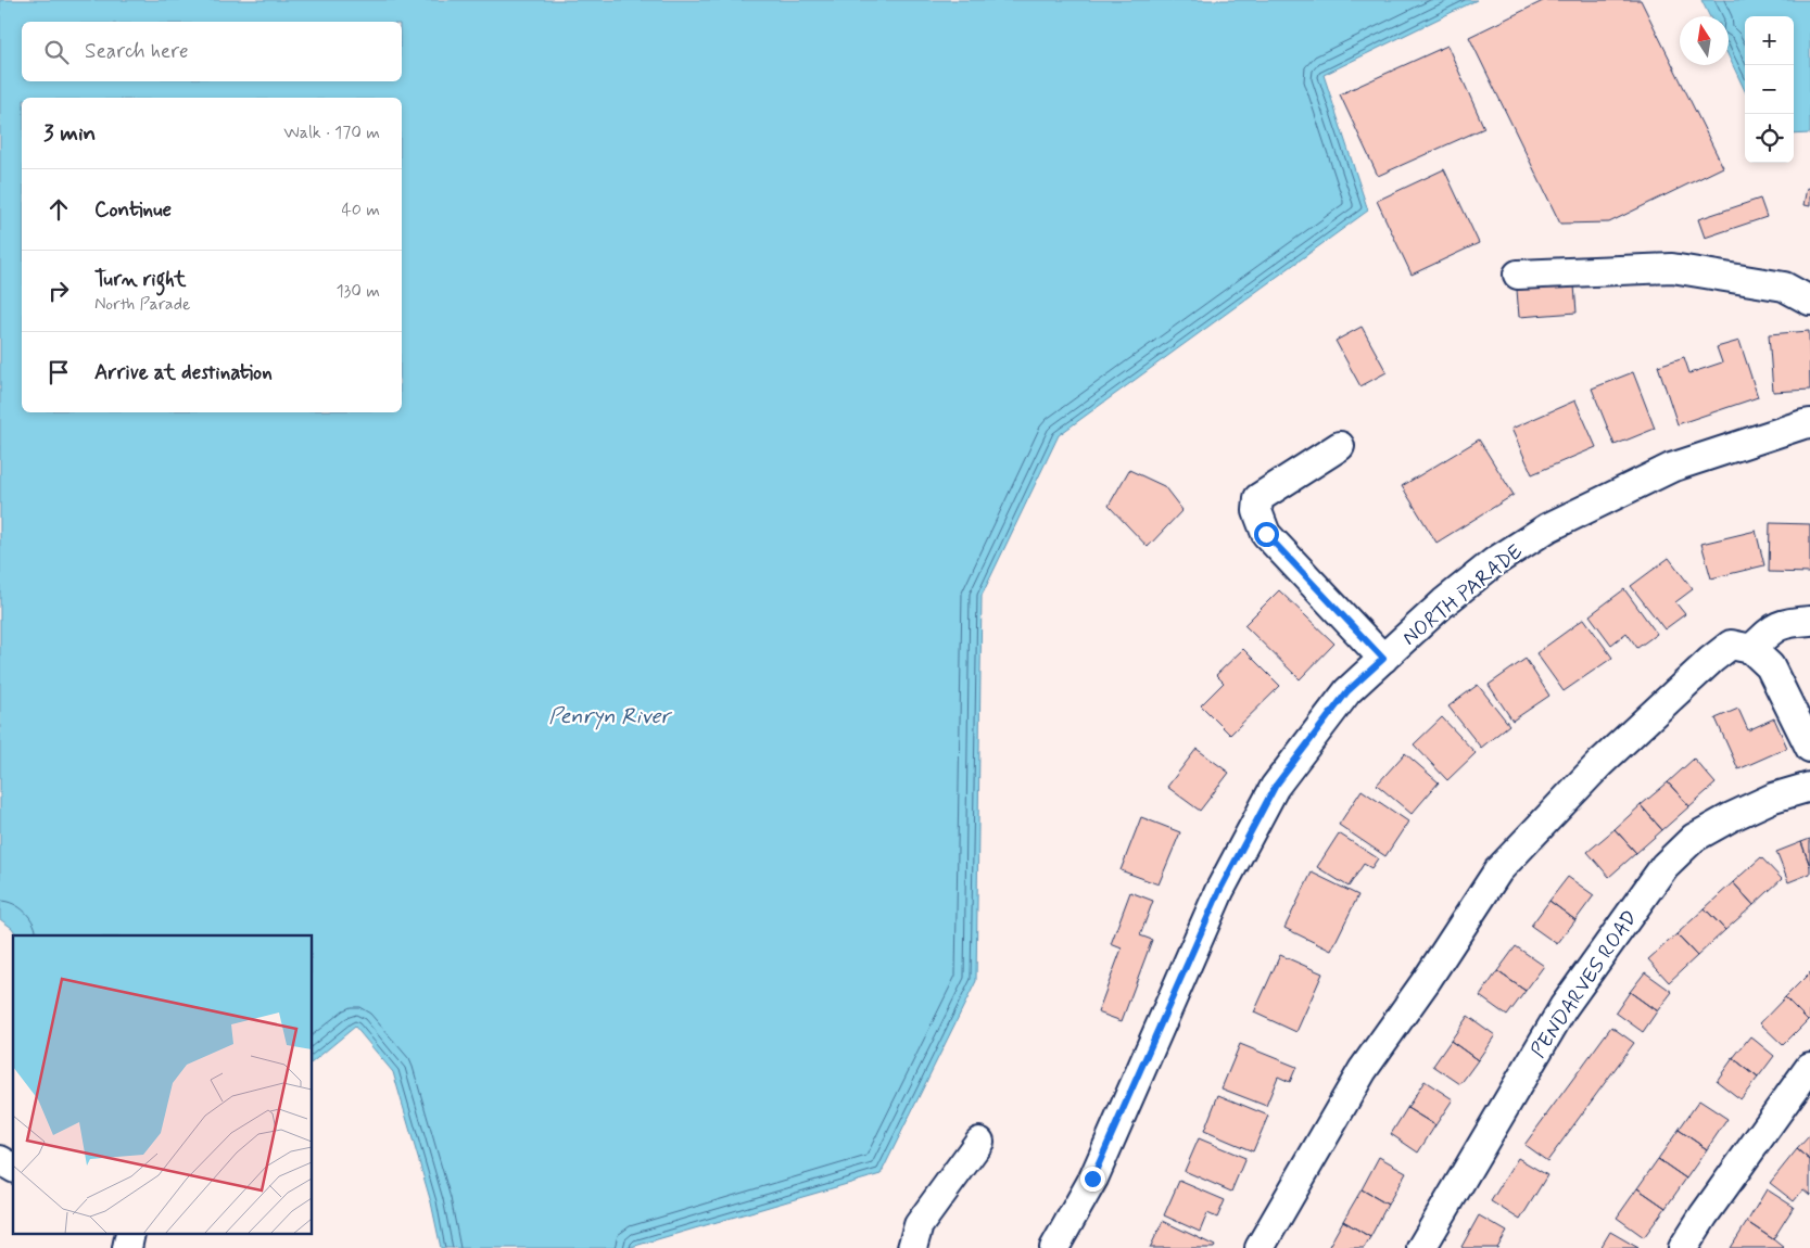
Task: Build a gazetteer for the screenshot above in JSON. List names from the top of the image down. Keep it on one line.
{"streets":{"street":["NORTH PARADE","PENDARVES ROAD"]},"water":["Penryn River"],"north":"top","page":{"map_buttons":["+","−"],"search":"Search here","heading":["3 min","Walk · 170 m"],"list":[["Continue","40 m"],["Turn right","North Parade","130 m"],"Arrive at destination"]}}
